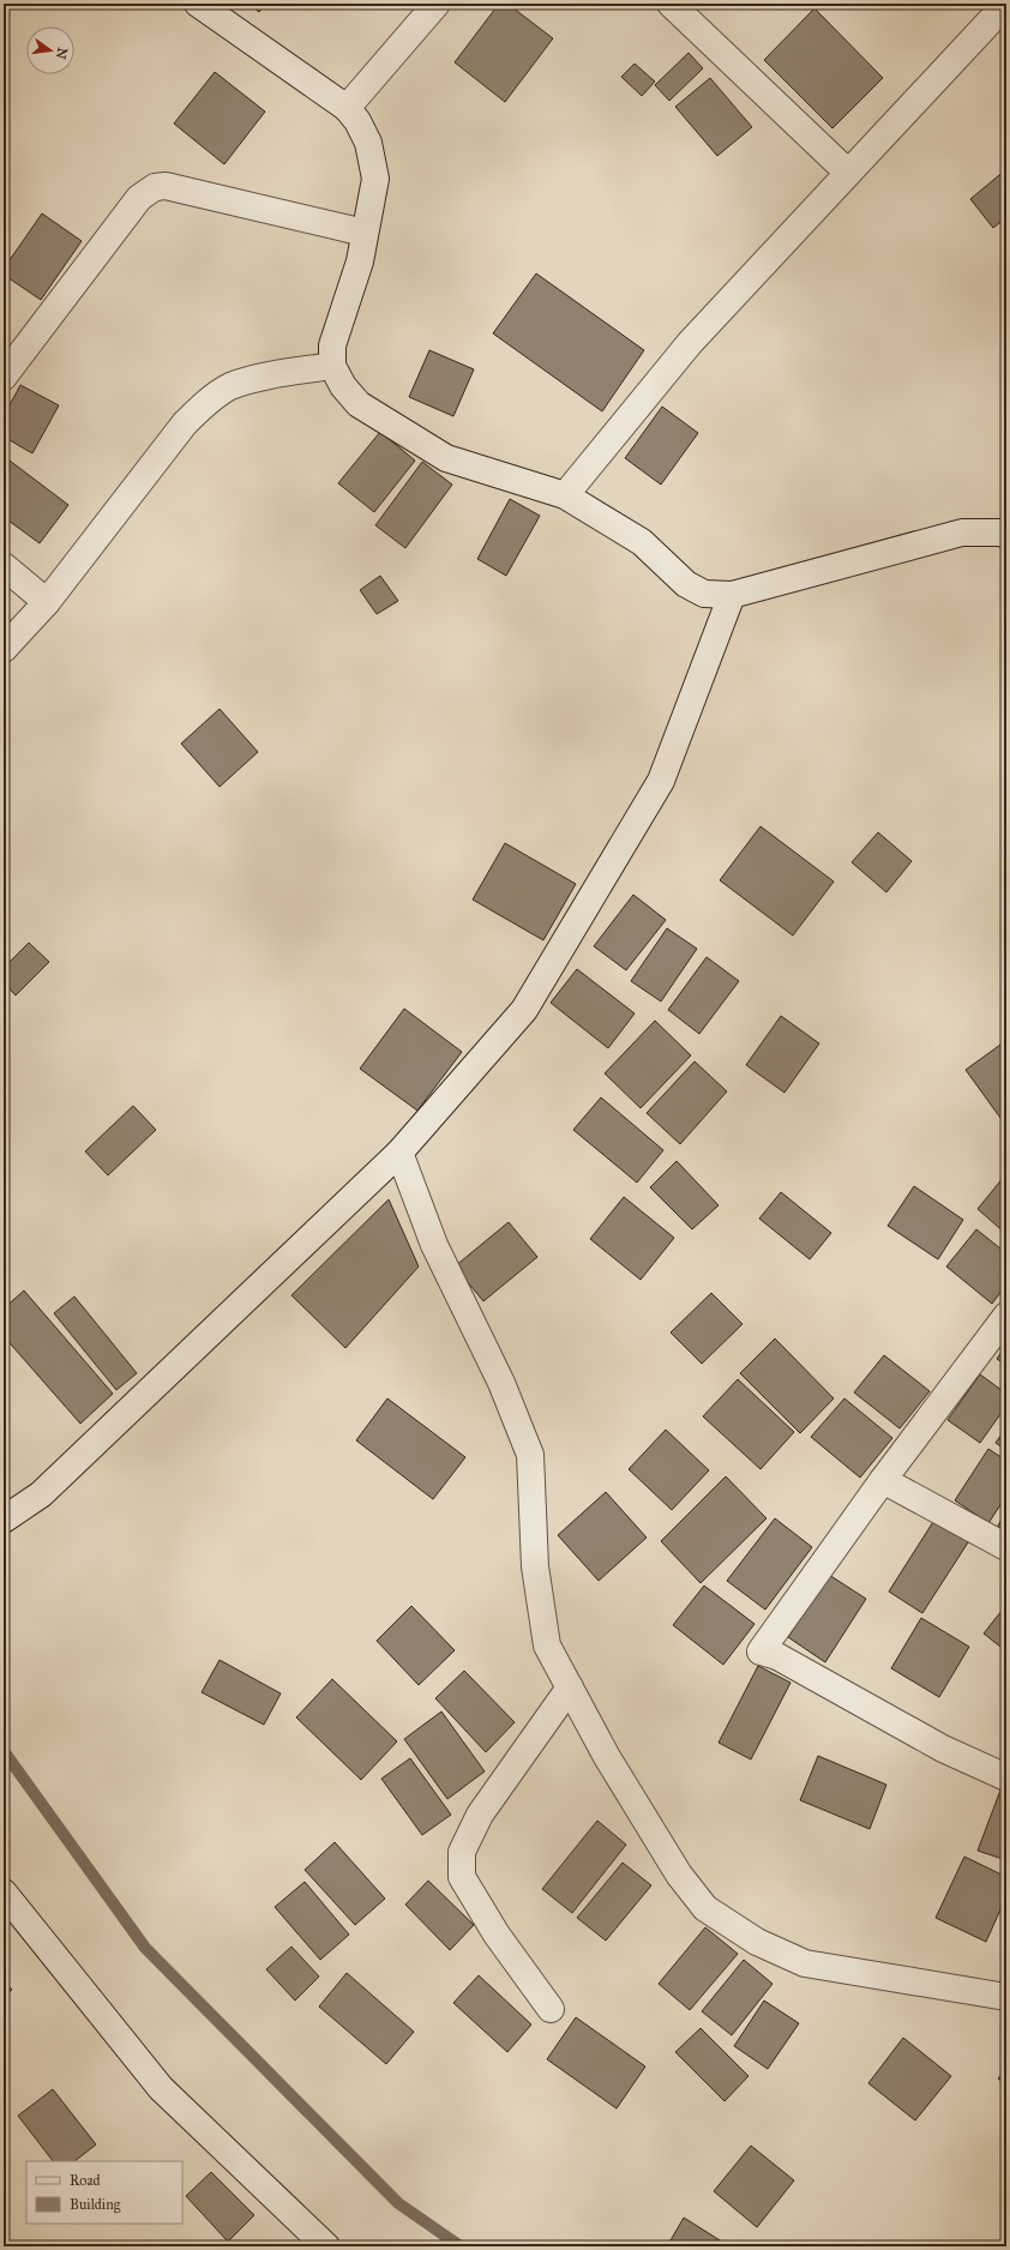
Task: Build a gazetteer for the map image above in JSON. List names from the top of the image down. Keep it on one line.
{"legend":["Road","Building"],"north":"right"}
